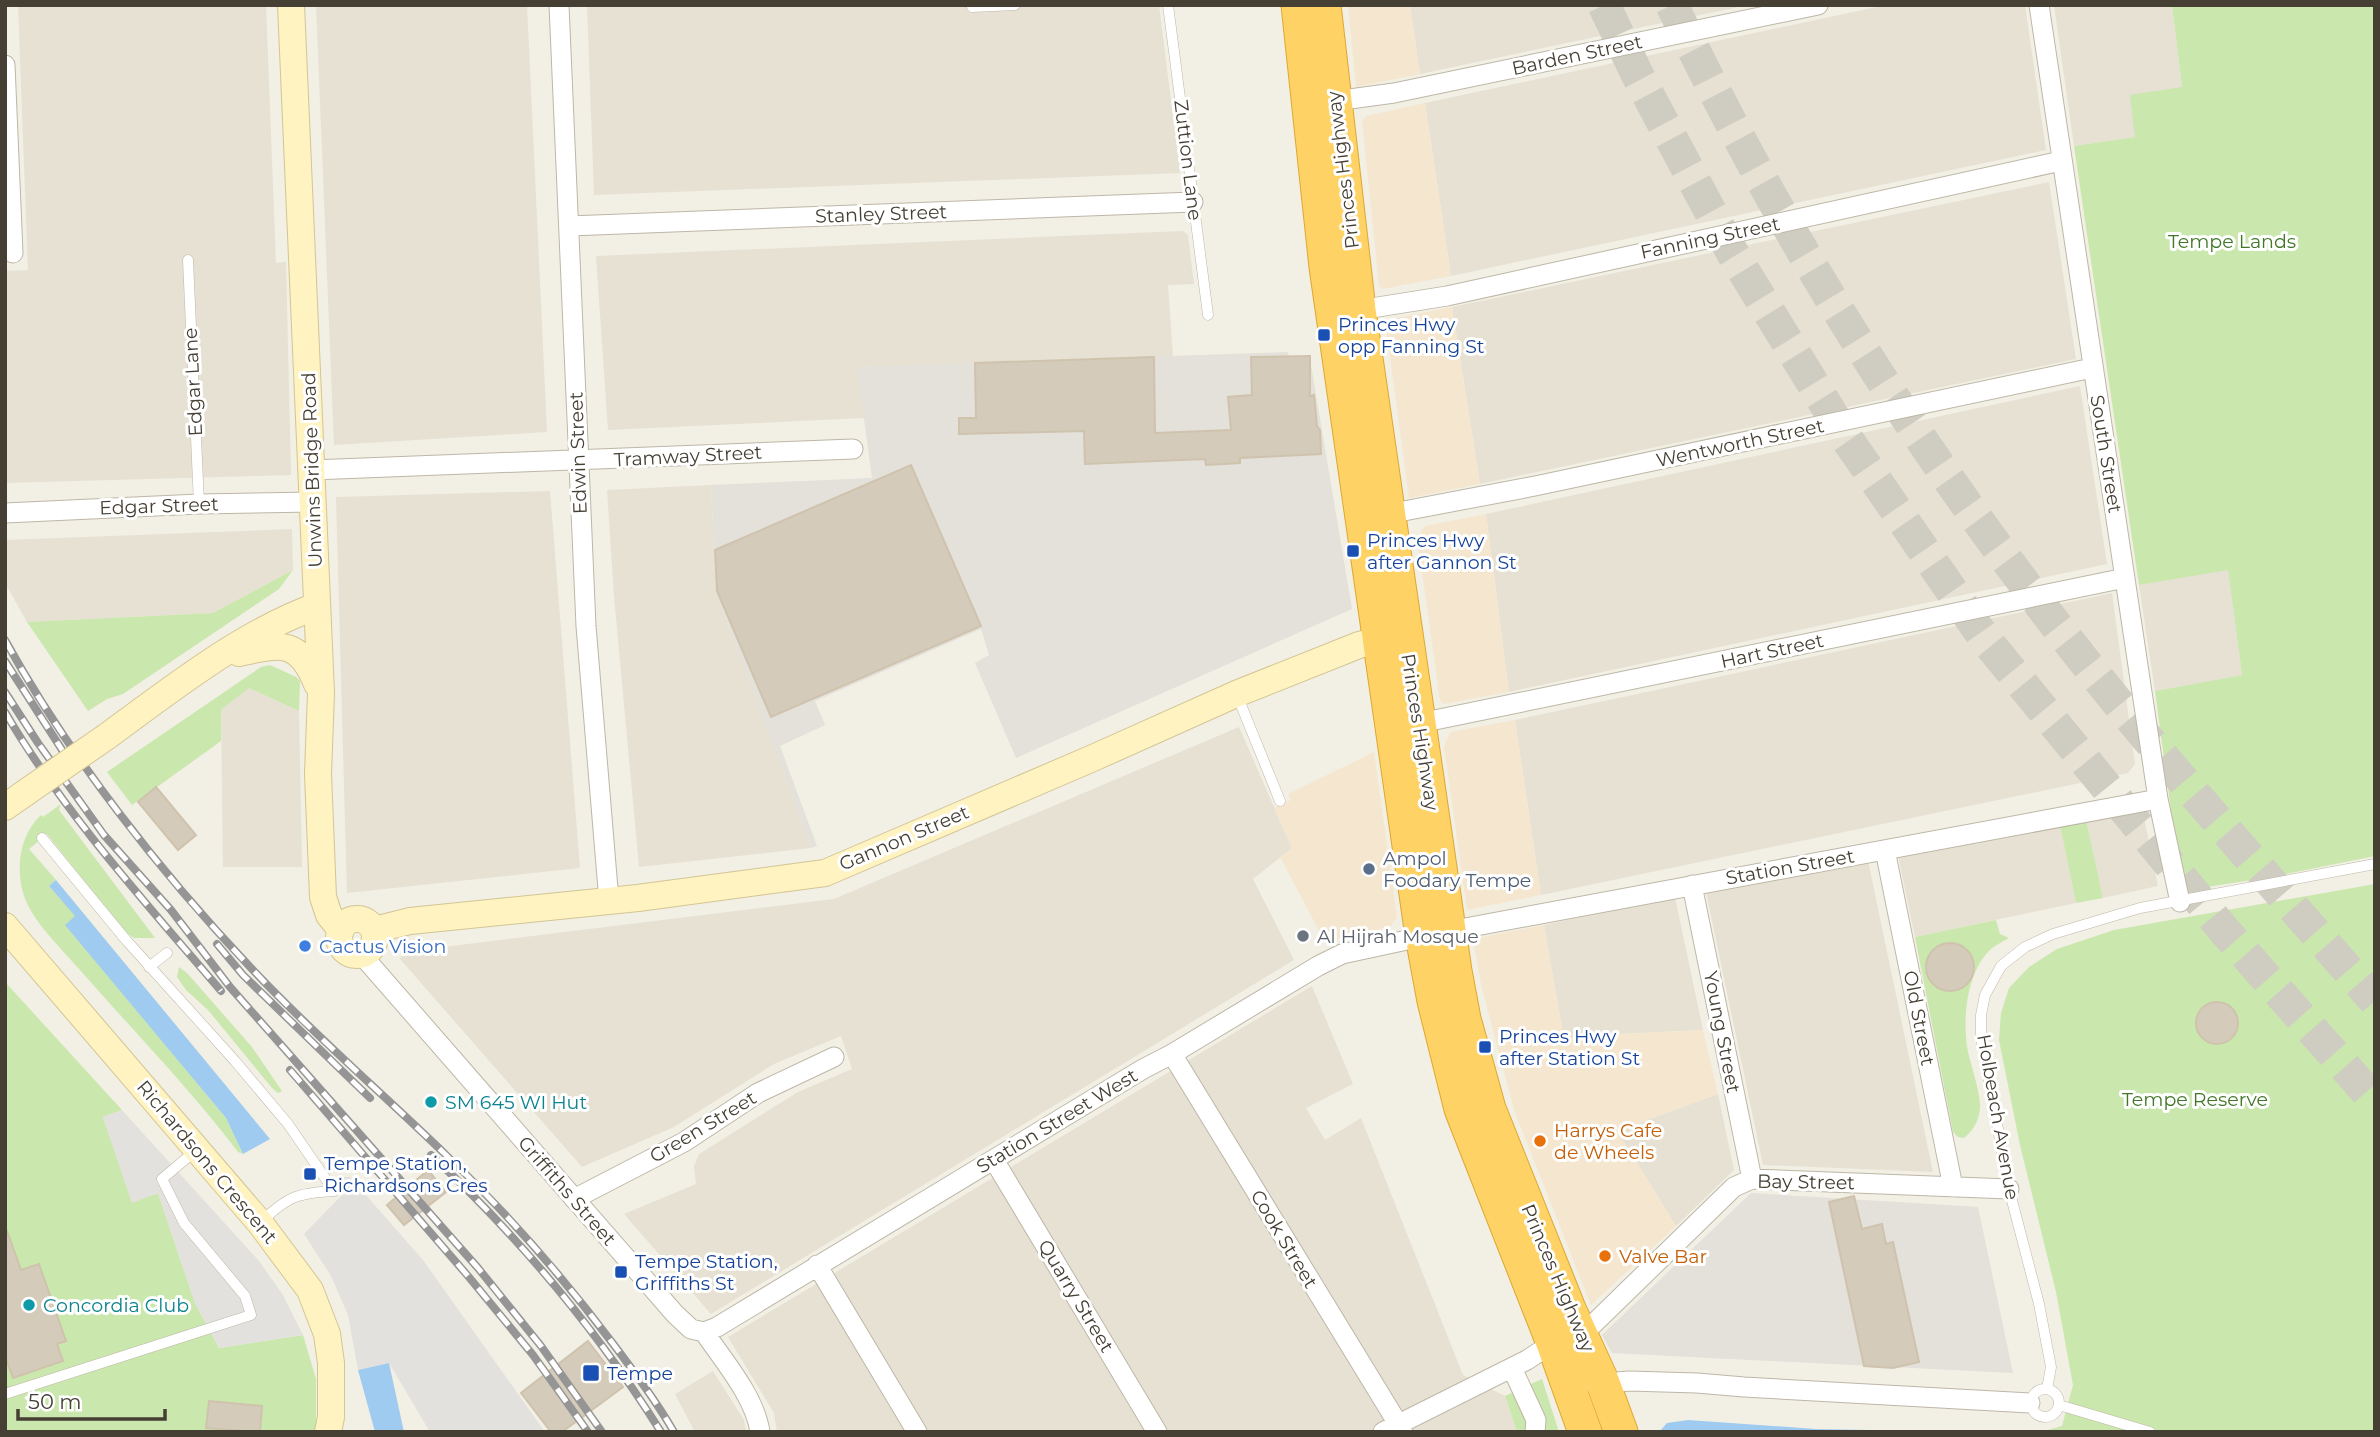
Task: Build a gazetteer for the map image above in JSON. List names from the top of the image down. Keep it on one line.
{"streets":{"highway":["Princes Highway"],"main road":["Unwins Bridge Road","Gannon Street","Richardsons Crescent"],"street":["Barden Street","Stanley Street","Fanning Street","Wentworth Street","Edwin Street","South Street","Tramway Street","Edgar Street","Hart Street","Station Street","Old Street","Young Street","Station Street West","Green Street","Bay Street","Griffiths Street","Cook Street","Quarry Street"],"lane":["Zuttion Lane","Edgar Lane","Holbeach Avenue"]},"crossings":[["Barden Street","Princes Highway"],["Zuttion Lane","Stanley Street"],["Princes Highway","Fanning Street"],["Princes Highway","Wentworth Street"],["Princes Highway","Hart Street"],["Princes Highway","Gannon Street"],["Princes Highway","Station Street"],["Princes Highway","Station Street West"],["Princes Highway","Bay Street"],["Stanley Street","Edwin Street"],["Fanning Street","South Street"],["Edgar Lane","Edgar Street"],["Wentworth Street","South Street"],["Edwin Street","Tramway Street"],["Edwin Street","Gannon Street"],["South Street","Hart Street"],["South Street","Station Street"],["South Street","Holbeach Avenue"],["Tramway Street","Unwins Bridge Road"],["Unwins Bridge Road","Edgar Street"],["Unwins Bridge Road","Gannon Street"],["Unwins Bridge Road","Griffiths Street"],["Gannon Street","Griffiths Street"],["Station Street","Old Street"],["Station Street","Young Street"],["Station Street","Station Street West"],["Old Street","Bay Street"],["Young Street","Bay Street"],["Holbeach Avenue","Bay Street"],["Station Street West","Griffiths Street"],["Station Street West","Cook Street"],["Station Street West","Quarry Street"],["Green Street","Griffiths Street"],["Bay Street","Cook Street"]],"parks":["Tempe Lands","Tempe Reserve"],"places":{"transit":["Princes Hwy opp Fanning St","Princes Hwy after Gannon St","Princes Hwy after Station St","Tempe Station, Richardsons Cres","Tempe Station, Griffiths St","Tempe"],"other":["Ampol Foodary Tempe","Al Hijrah Mosque","Cactus Vision","SM 645 WI Hut","Harrys Cafe de Wheels","Valve Bar","Concordia Club"]},"scale_bar":"50 m"}
